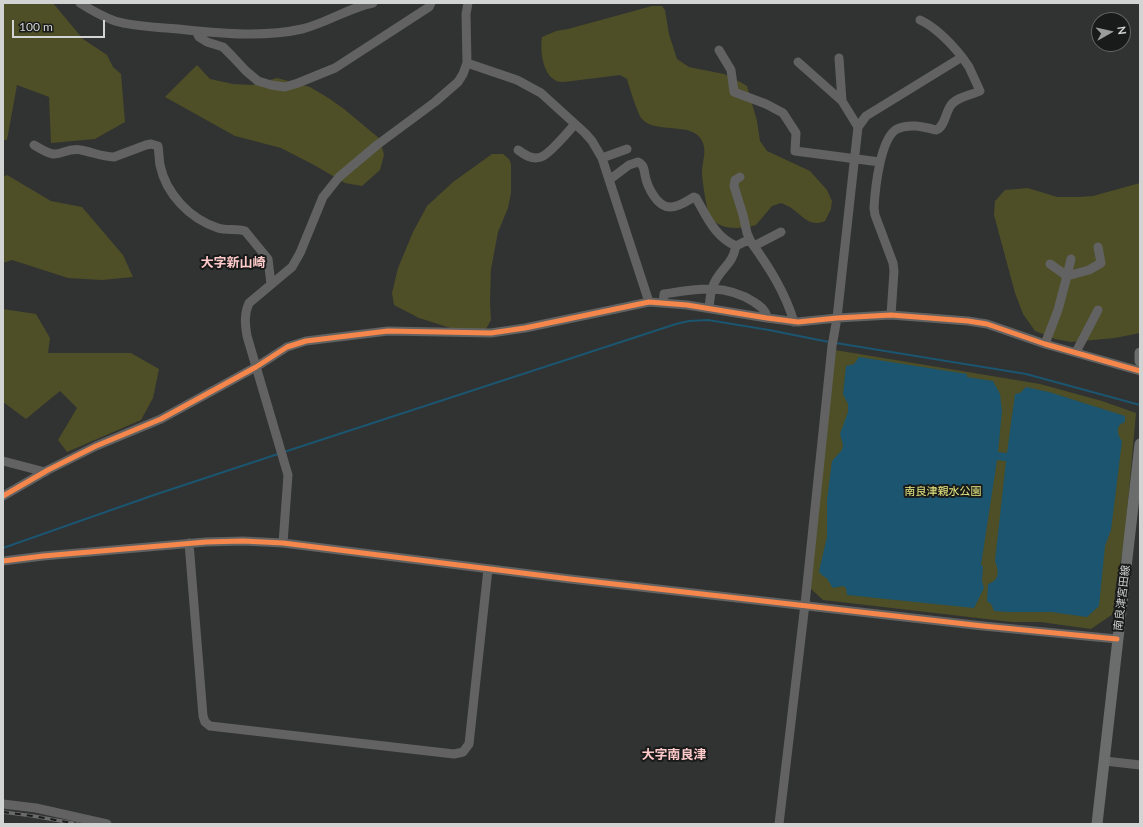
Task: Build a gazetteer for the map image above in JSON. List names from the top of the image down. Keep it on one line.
{"streets":{"main road":["南良津宮田線"]},"districts":["大字新山崎","大字南良津"],"parks":["南良津親水公園"],"scale_bar":"100 m","north":"right"}
